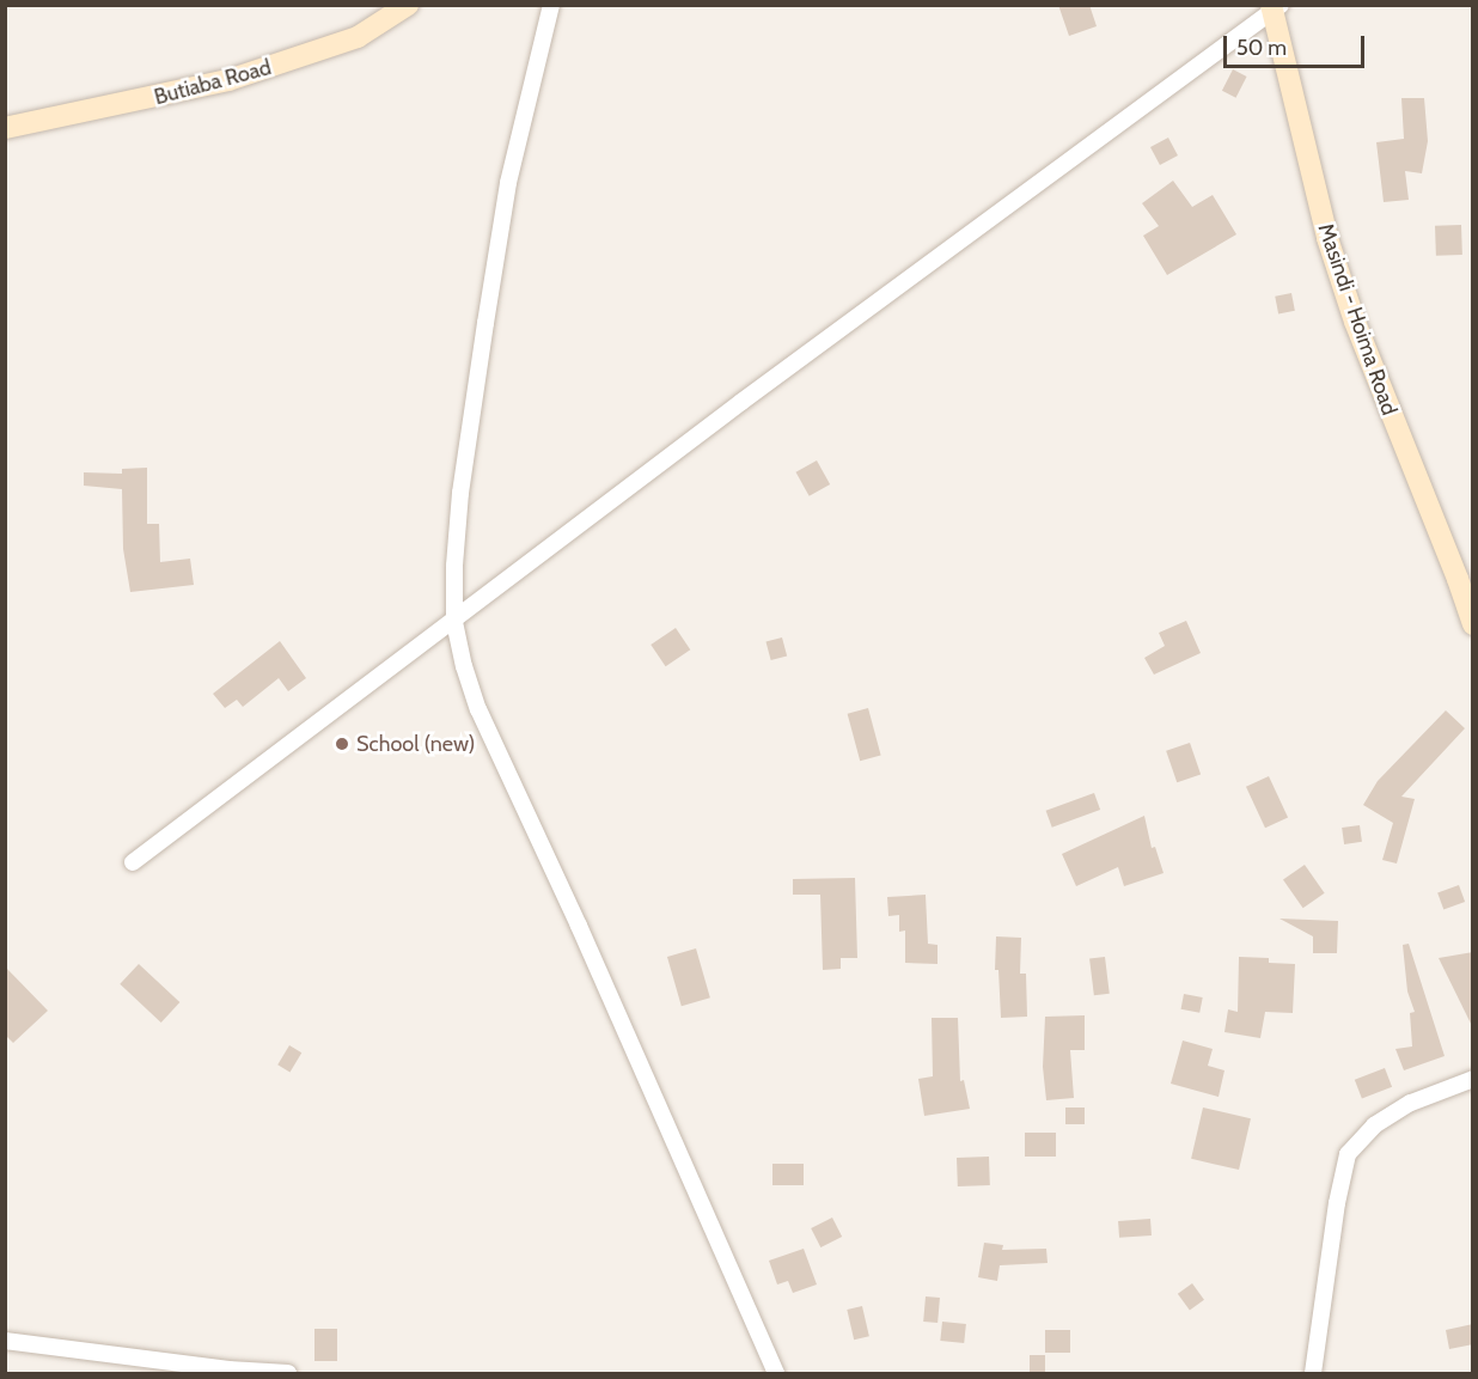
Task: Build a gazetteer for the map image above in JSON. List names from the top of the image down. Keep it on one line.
{"streets":{"main road":["Butiaba Road","Masindi - Hoima Road"]},"places":["School (new)"],"scale_bar":"50 m"}
